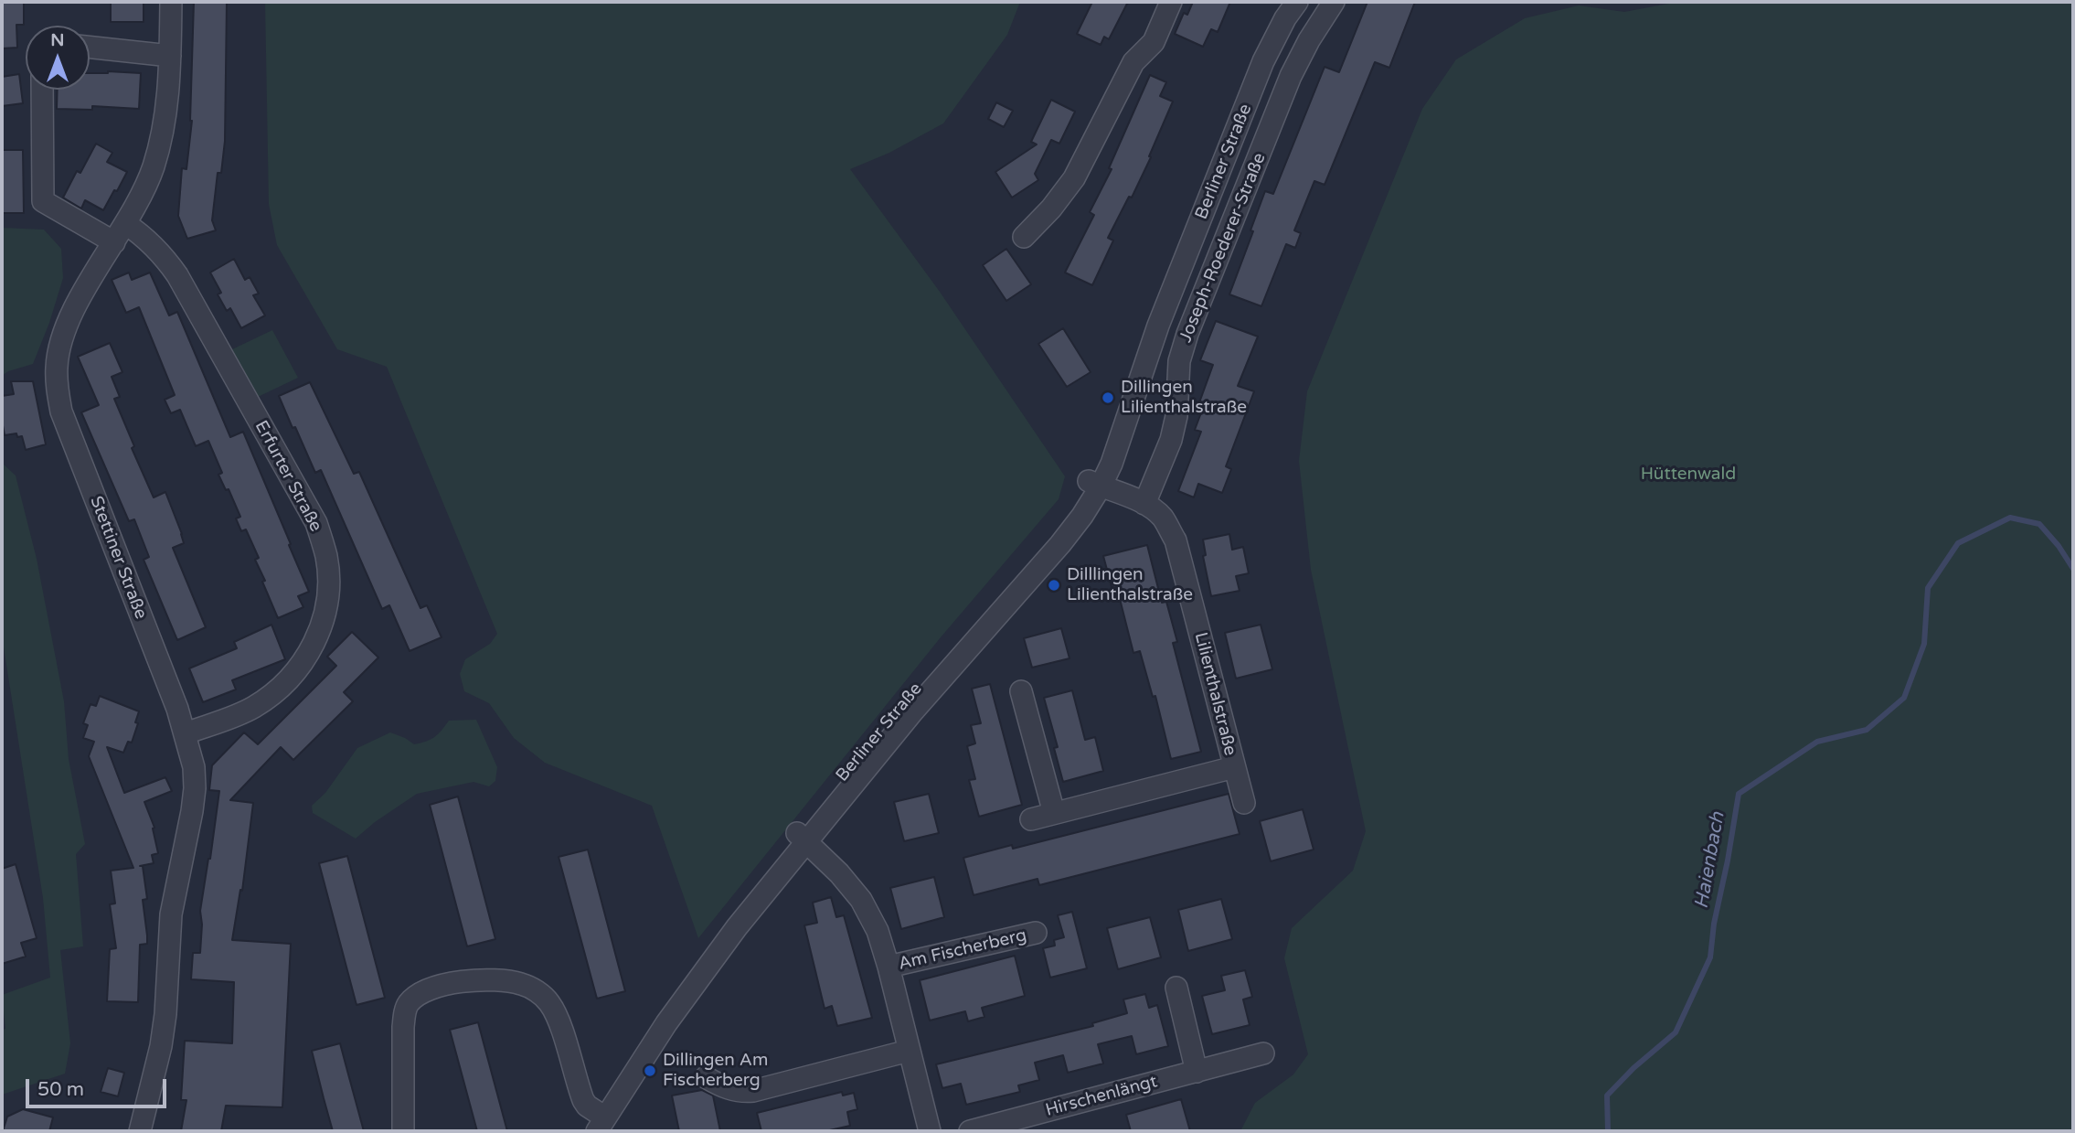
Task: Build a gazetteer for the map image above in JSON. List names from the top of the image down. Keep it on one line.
{"streets":{"street":["Berliner Straße","Joseph-Roederer-Straße","Erfurter Straße","Stettiner Straße","Lilienthalstraße","Am Fischerberg","Hirschenlängt"]},"crossings":[["Berliner Straße","Lilienthalstraße"],["Berliner Straße","Am Fischerberg"],["Joseph-Roederer-Straße","Lilienthalstraße"],["Erfurter Straße","Stettiner Straße"]],"water":["Haienbach"],"parks":["Hüttenwald"],"places":["Dillingen Lilienthalstraße","Dilllingen Lilienthalstraße","Dillingen Am Fischerberg"],"scale_bar":"50 m","north":"top"}
